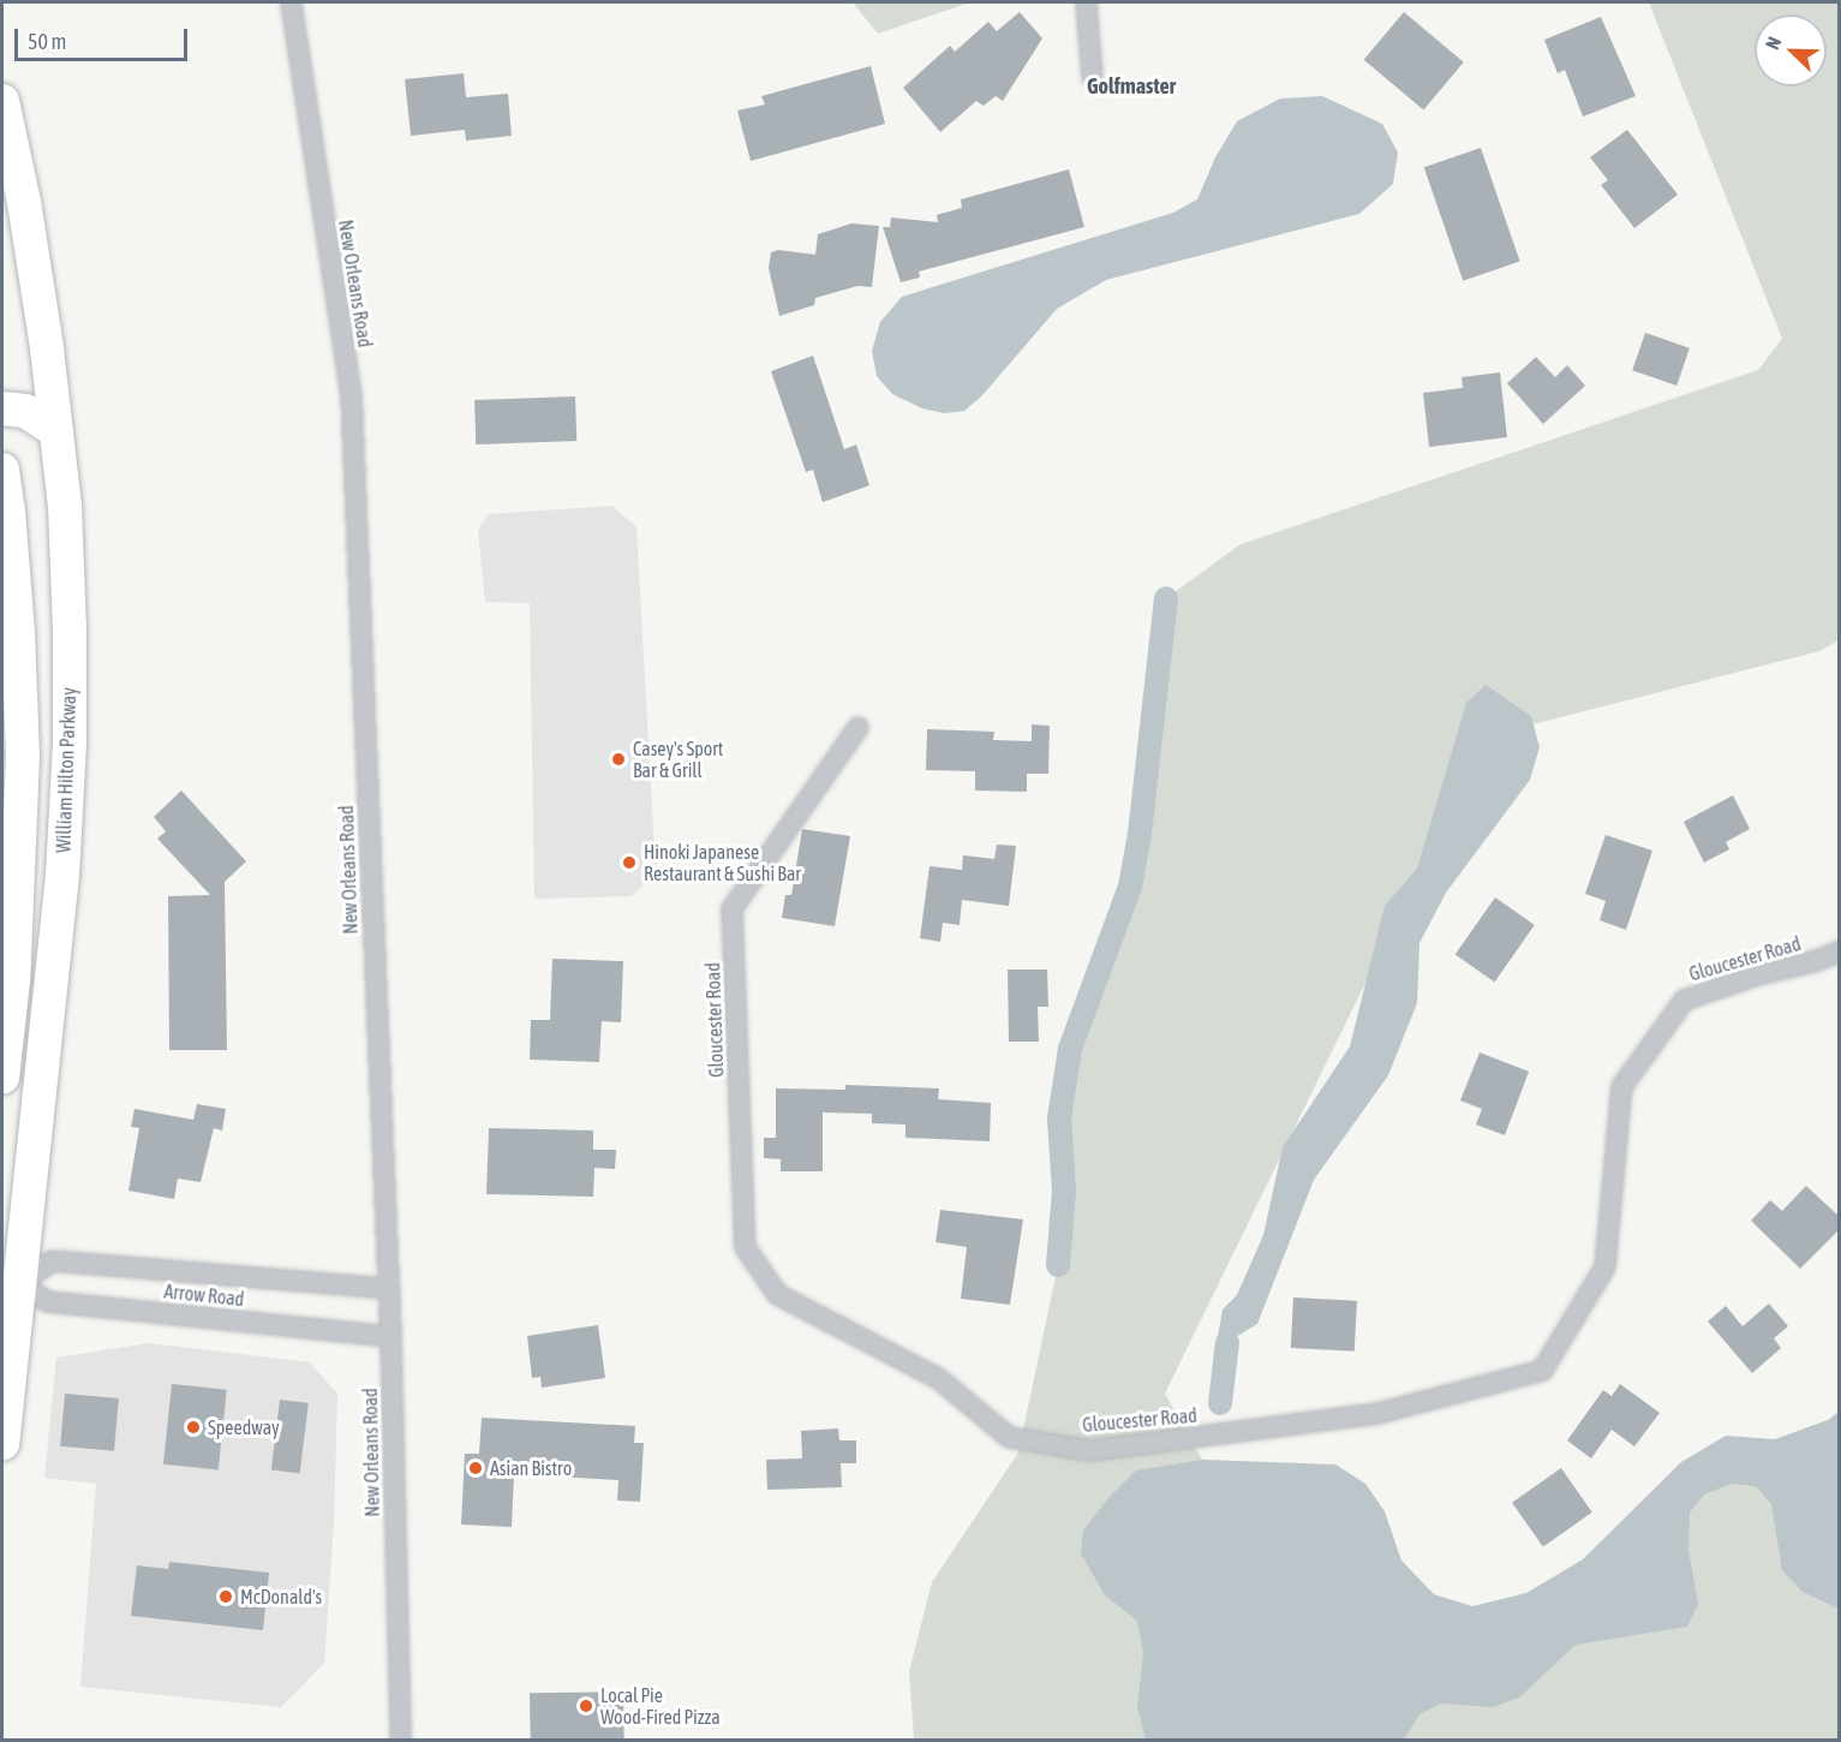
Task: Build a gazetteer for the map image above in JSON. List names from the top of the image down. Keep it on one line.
{"streets":{"highway":["William Hilton Parkway"],"street":["New Orleans Road","Gloucester Road","Arrow Road"]},"crossings":[["New Orleans Road","Arrow Road"],["William Hilton Parkway","Arrow Road"]],"districts":["Golfmaster"],"places":["Casey's Sport Bar & Grill","Hinoki Japanese Restaurant & Sushi Bar","Speedway","Asian Bistro","McDonald's","Local Pie Wood-Fired Pizza"],"scale_bar":"50 m","north":"top left"}
